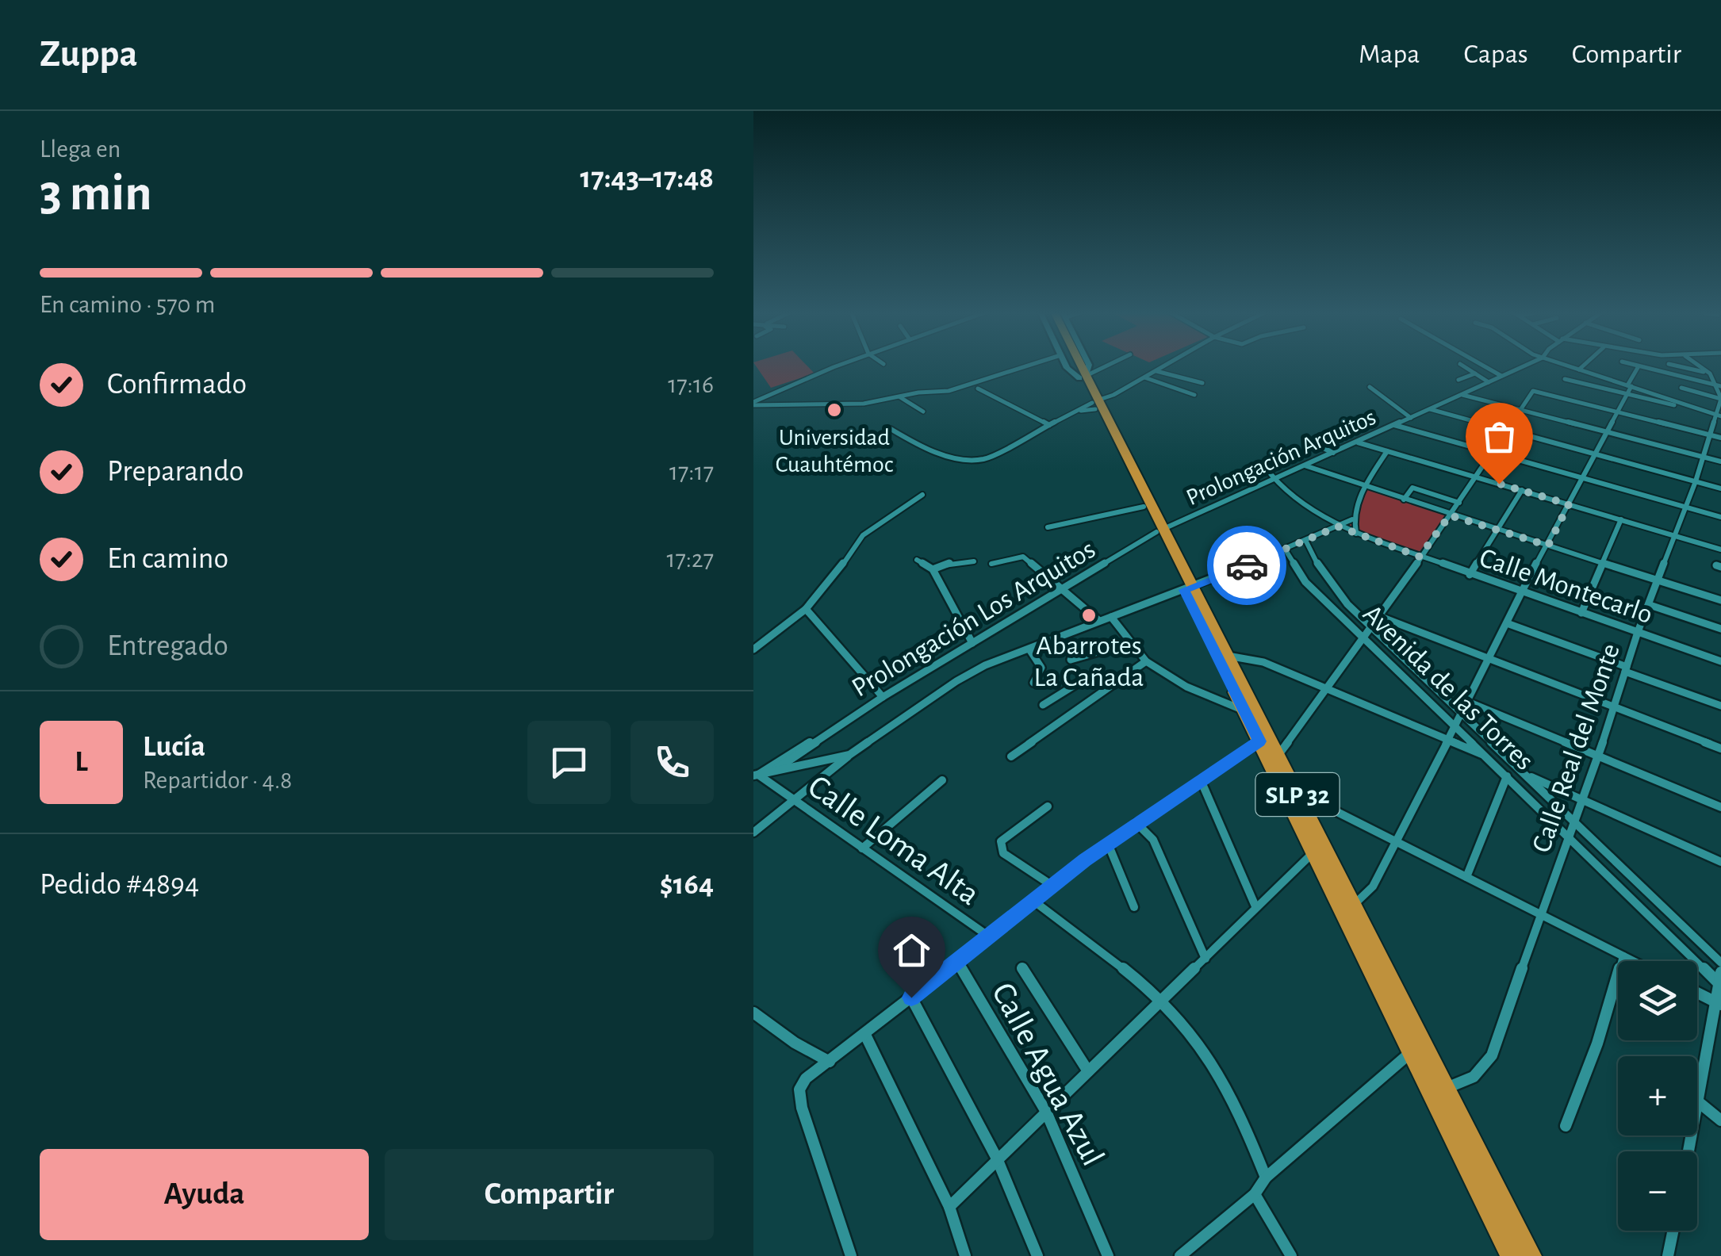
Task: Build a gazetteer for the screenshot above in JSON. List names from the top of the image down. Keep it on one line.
{"streets":{"highway":["SLP 32"],"street":["Prolongación Arquitos","Calle Montecarlo","Prolongación Los Arquitos","Avenida de las Torres","Calle Real del Monte","Calle Loma Alta","Calle Agua Azul"]},"crossings":[["Prolongación Arquitos","Calle Montecarlo"],["Prolongación Arquitos","Prolongación Los Arquitos"],["Prolongación Arquitos","SLP 32"],["Calle Montecarlo","Calle Real del Monte"],["Prolongación Los Arquitos","SLP 32"],["Prolongación Los Arquitos","Calle Loma Alta"],["Avenida de las Torres","Calle Real del Monte"],["Calle Real del Monte","SLP 32"],["Calle Loma Alta","Calle Agua Azul"]],"places":["Universidad Cuauhtémoc","Abarrotes La Cañada"],"page":{"header":"Zuppa","nav":["Mapa","Capas","Compartir"],"heading":["3 min","Llega en","17:43–17:48"],"panel":["Lucía","Repartidor · 4.8","Pedido #4894","$164"],"bar":"En camino · 570 m","list":[["Confirmado","17:16"],["Preparando","17:17"],["En camino","17:27"],"Entregado"],"round":"L","map_buttons":["+","−"],"buttons":["Ayuda","Compartir"]}}
